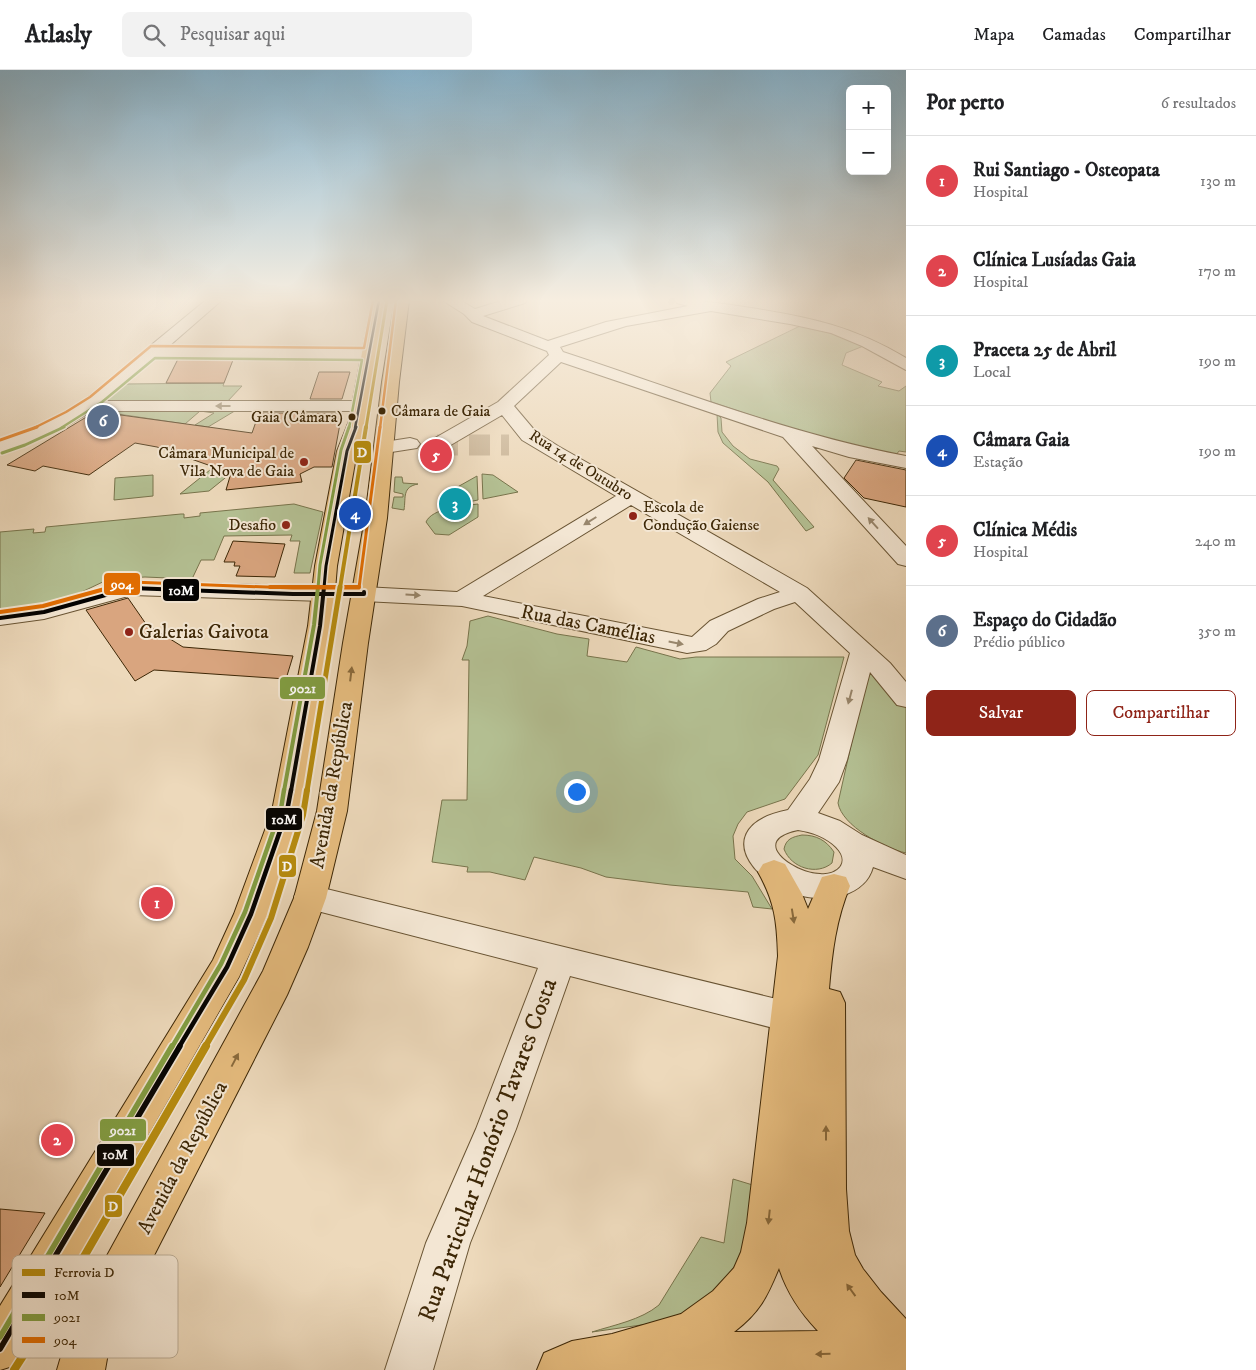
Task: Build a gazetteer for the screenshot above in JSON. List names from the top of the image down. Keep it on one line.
{"streets":{"main road":["Avenida da República"],"street":["Rua 14 de Outubro","Rua das Camélias","Rua Particular Honório Tavares Costa"]},"crossings":[["Rua 14 de Outubro","Rua das Camélias"],["Rua das Camélias","Avenida da República"],["Avenida da República","Rua Particular Honório Tavares Costa"]],"places":["Câmara de Gaia","Gaia (Câmara)","Câmara Municipal de Vila Nova de Gaia","Escola de Condução Gaiense","Desafio","Galerias Gaivota"],"lines":["rail line D","transit line 10M","transit line 9021","transit line 904"],"legend":["Ferrovia D","10M","9021","904"],"page":{"header":"Atlasly","search":"Pesquisar aqui","nav":["Mapa","Camadas","Compartilhar"],"heading":["Por perto","6 resultados"],"map_buttons":["+","−"],"list":[{"mark":"1","name":"Rui Santiago - Osteopata","note":"Hospital","value":"130 m"},{"mark":"2","name":"Clínica Lusíadas Gaia","note":"Hospital","value":"170 m"},{"mark":"3","name":"Praceta 25 de Abril","note":"Local","value":"190 m"},{"mark":"4","name":"Câmara Gaia","note":"Estação","value":"190 m"},{"mark":"5","name":"Clínica Médis","note":"Hospital","value":"240 m"},{"mark":"6","name":"Espaço do Cidadão","note":"Prédio público","value":"350 m"}],"pins":["6","5","3","4","1","2"],"buttons":["Salvar","Compartilhar"]}}
